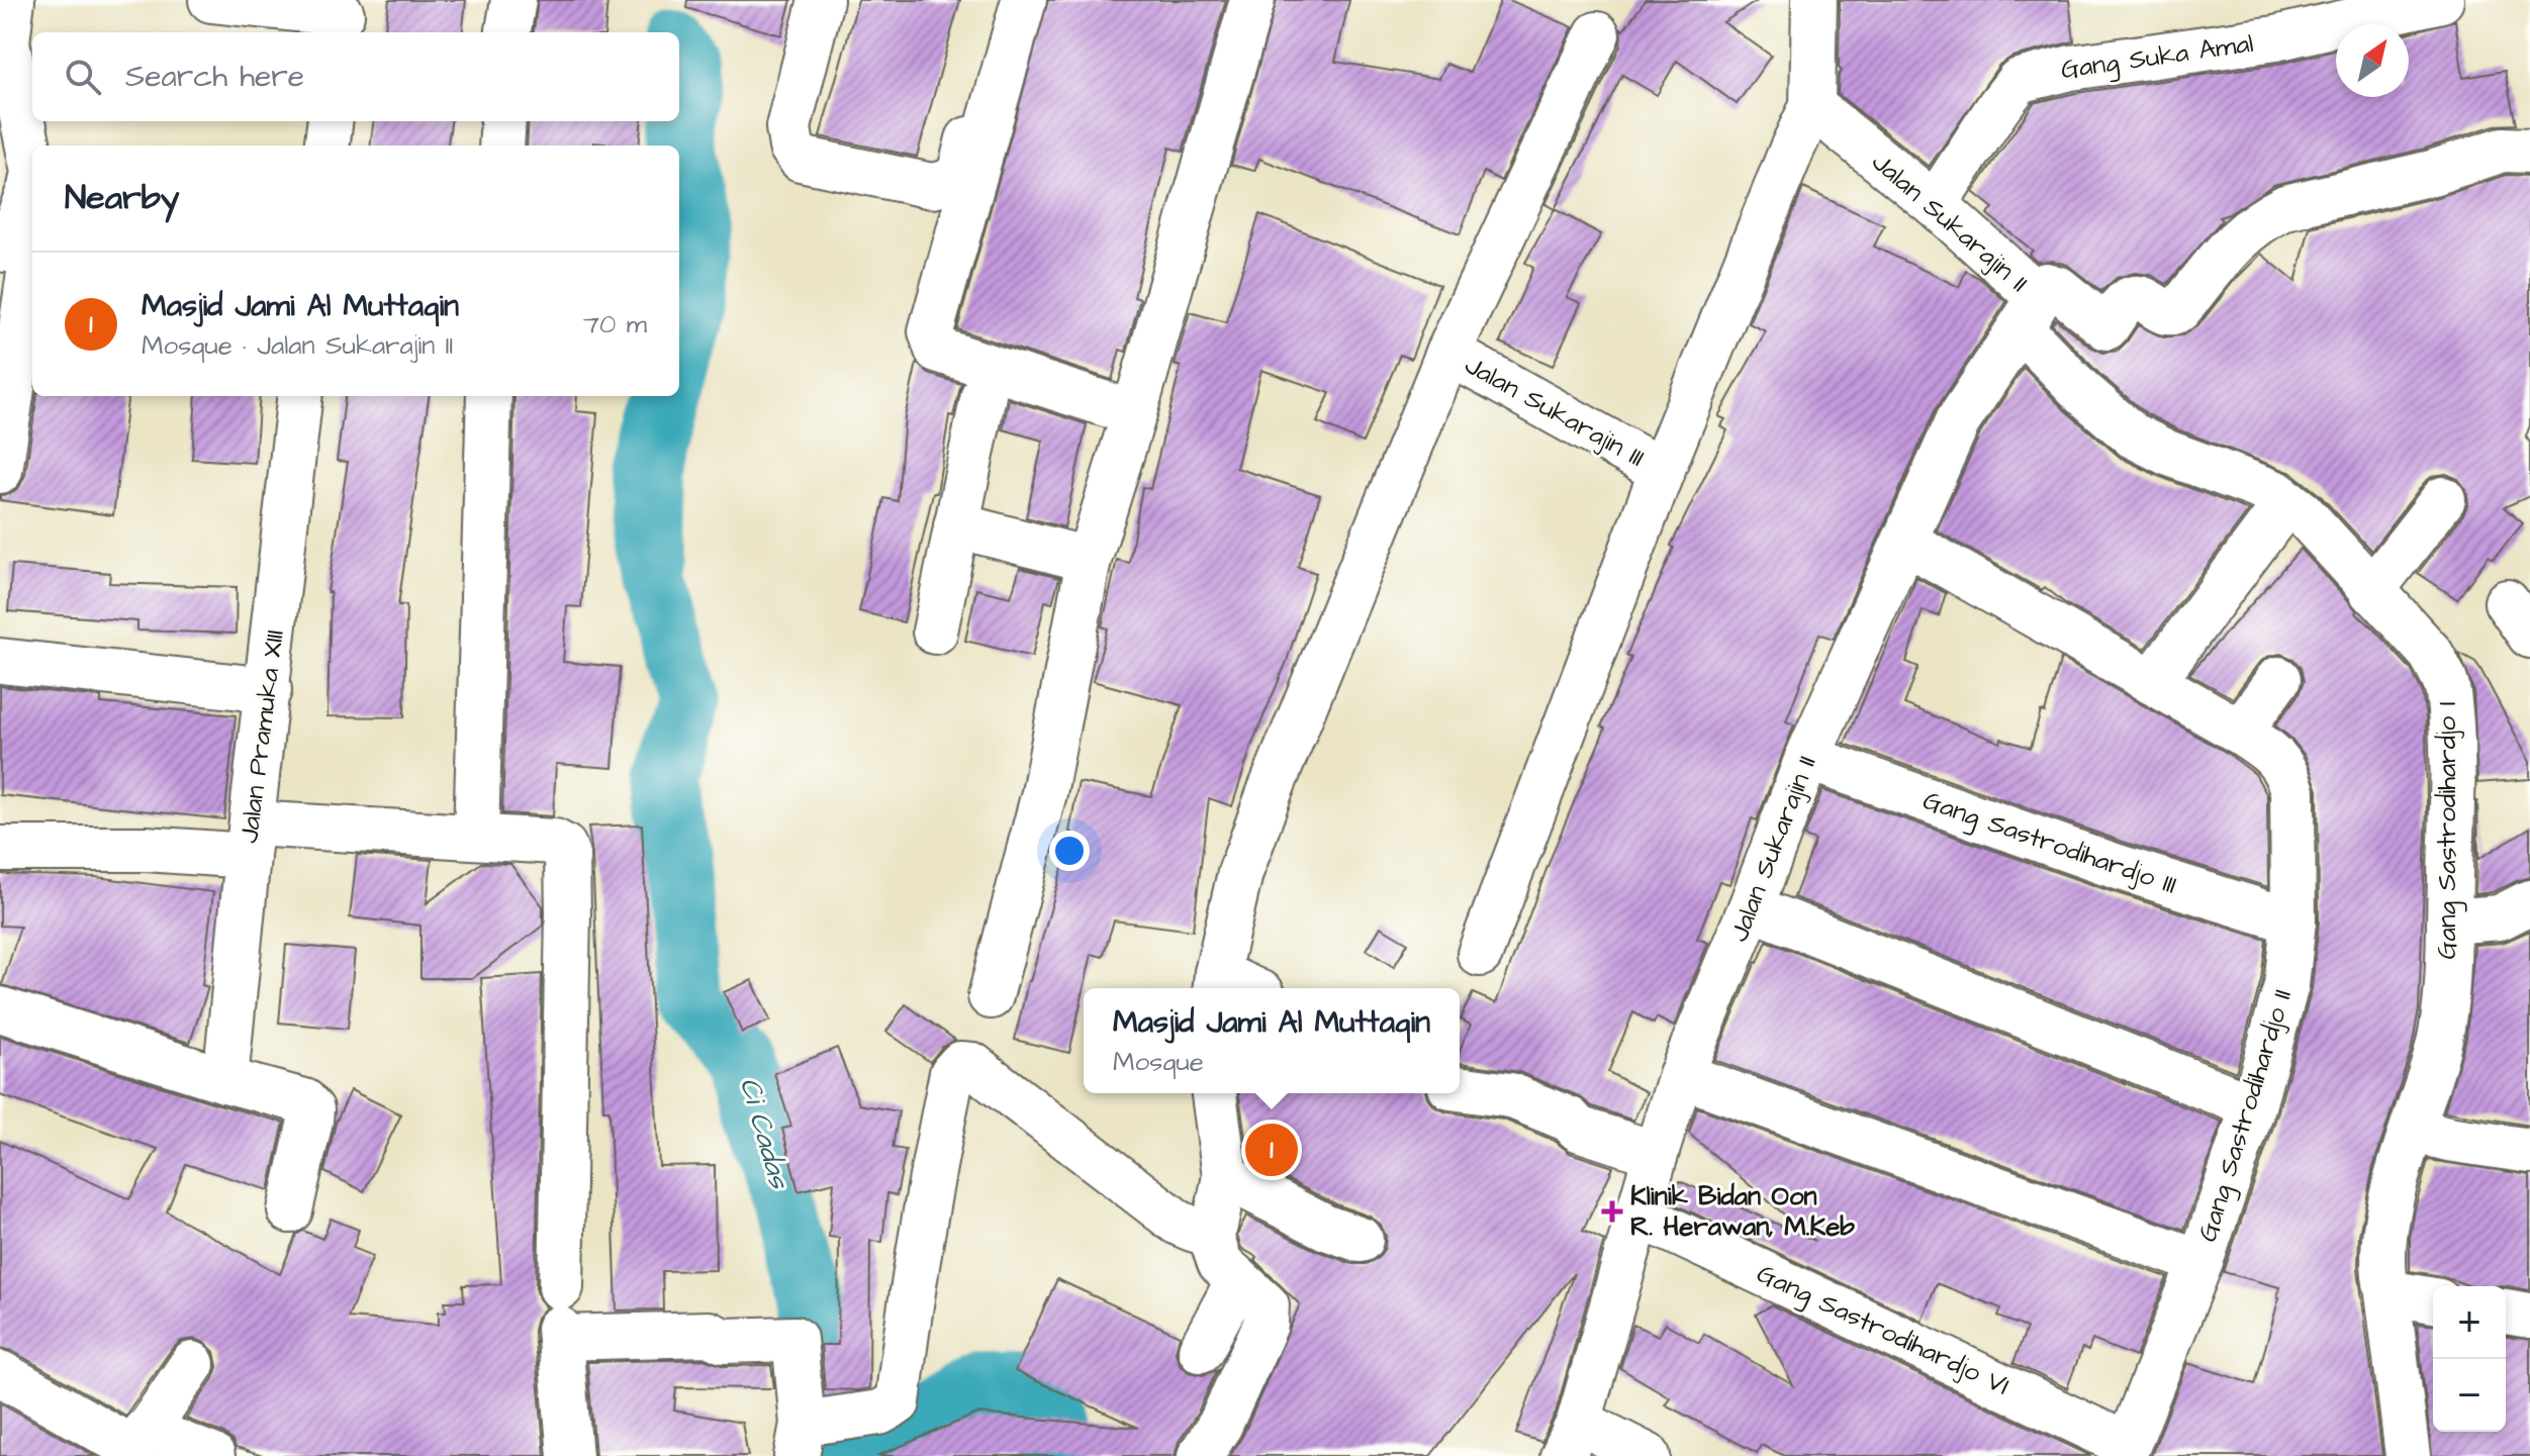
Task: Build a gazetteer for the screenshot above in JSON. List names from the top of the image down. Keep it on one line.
{"streets":{"street":["Gang Suka Amal","Jalan Sukarajin II","Jalan Sukarajin III","Jalan Pramuka XIII","Gang Sastrodihardjo I","Gang Sastrodihardjo III","Gang Sastrodihardjo II","Gang Sastrodihardjo VI"]},"crossings":[["Gang Suka Amal","Jalan Sukarajin II"],["Jalan Sukarajin II","Gang Sastrodihardjo I"],["Jalan Sukarajin II","Gang Sastrodihardjo III"],["Jalan Sukarajin II","Gang Sastrodihardjo II"],["Jalan Sukarajin II","Gang Sastrodihardjo VI"],["Gang Sastrodihardjo III","Gang Sastrodihardjo II"],["Gang Sastrodihardjo II","Gang Sastrodihardjo VI"]],"water":["Ci Cadas"],"places":{"health":["Klinik Bidan Oon R. Herawan, M.Keb"]},"north":"top right","page":{"search":"Search here","heading":"Nearby","list":[{"mark":"1","name":"Masjid Jami Al Muttaqin","note":"Mosque · Jalan Sukarajin II","value":"70 m"}],"popup":["Masjid Jami Al Muttaqin","Mosque"],"pins":"1","map_buttons":["+","−"]}}
